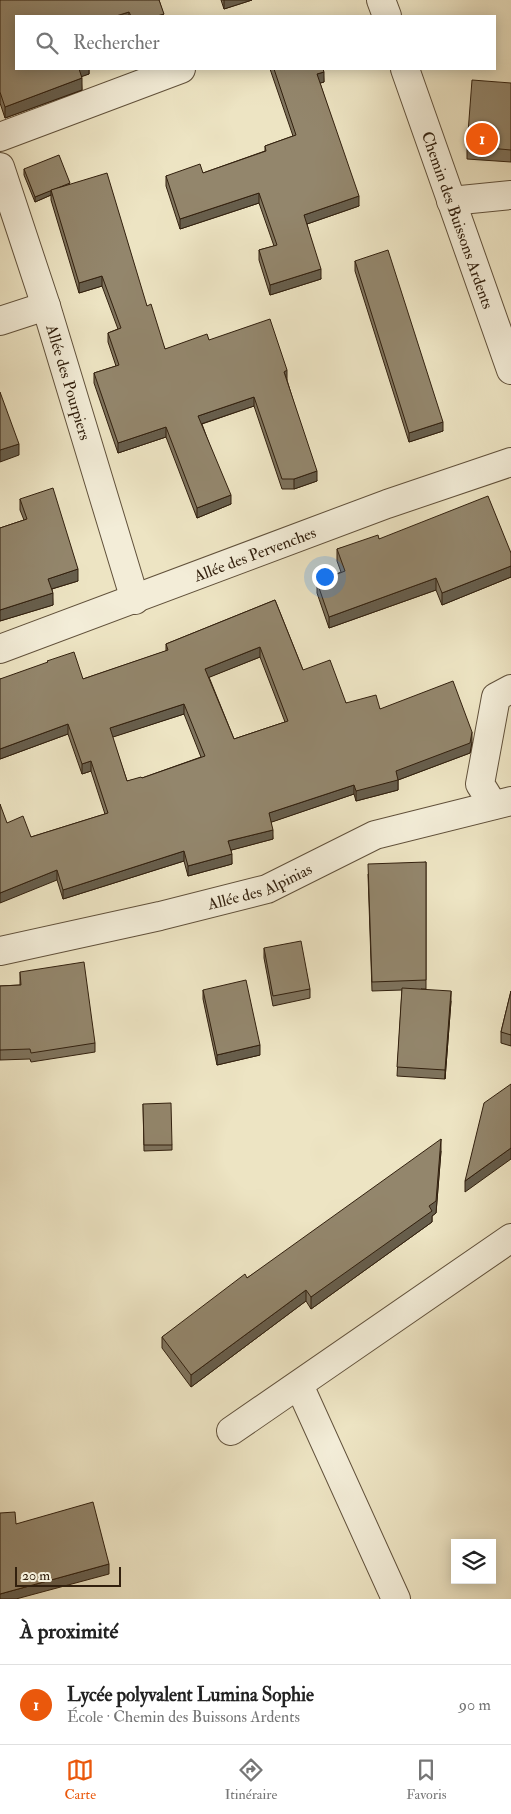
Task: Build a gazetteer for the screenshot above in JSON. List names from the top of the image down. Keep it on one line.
{"streets":{"street":["Chemin des Buissons Ardents","Allée des Pourpiers","Allée des Pervenches","Allée des Alpinias"]},"crossings":[["Allée des Pourpiers","Allée des Pervenches"]],"scale_bar":"20 m","page":{"search":"Rechercher","pins":"1","scale":"20 m","heading":"À proximité","list":[{"mark":"1","name":"Lycée polyvalent Lumina Sophie","note":"École · Chemin des Buissons Ardents","value":"90 m"}],"nav":["Carte","Itinéraire","Favoris"]}}
